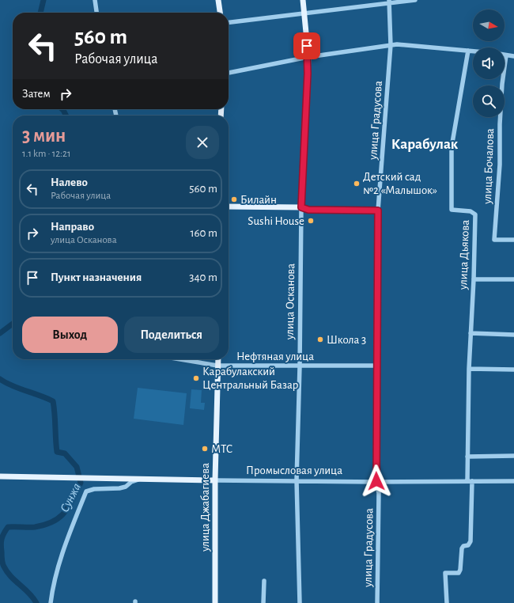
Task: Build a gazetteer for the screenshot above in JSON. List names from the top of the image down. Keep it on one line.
{"streets":{"main road":["улица Осканова","Промысловая улица","улица Джабагиева"],"street":["улица Градусова","улица Бочалова","улица Дьякова","Нефтяная улица"]},"crossings":[["улица Градусова","Нефтяная улица"],["улица Градусова","Промысловая улица"],["улица Дьякова","Промысловая улица"],["улица Осканова","Нефтяная улица"],["улица Осканова","Промысловая улица"],["Нефтяная улица","улица Джабагиева"],["Промысловая улица","улица Джабагиева"]],"districts":["Карабулак"],"water":["Сунжа"],"places":["Детский сад №2 «Малышок»","Билайн","Sushi House","Школа 3","Карабулакский Центральный Базар","МТС"],"north":"right","page":{"turn":["560 m","Рабочая улица"],"then":"Затем","heading":["3 мин","1.1 km · 12:21"],"list":[{"name":"Налево","note":"Рабочая улица","value":"560 m"},{"name":"Направо","note":"улица Осканова","value":"160 m"},{"name":"Пункт назначения","value":"340 m"}],"buttons":["Выход","Поделиться"]}}
